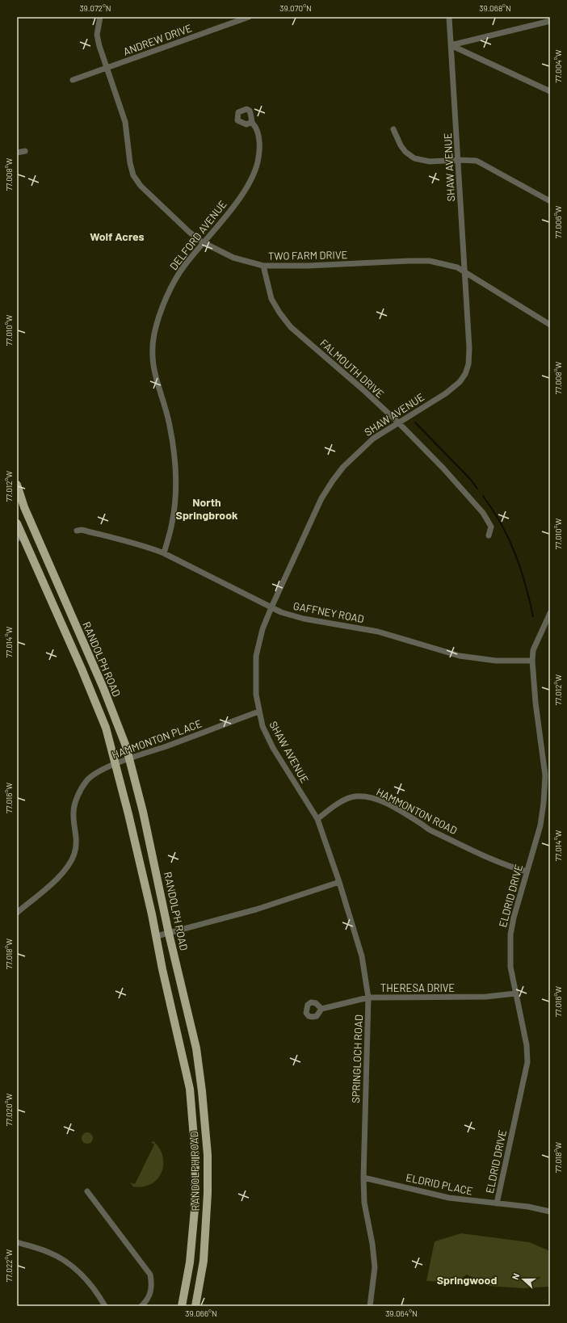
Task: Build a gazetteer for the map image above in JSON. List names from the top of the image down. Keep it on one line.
{"streets":{"main road":["RANDOLPH ROAD"],"street":["ANDREW DRIVE","SHAW AVENUE","DELFORD AVENUE","TWO FARM DRIVE","FALMOUTH DRIVE","GAFFNEY ROAD","HAMMONTON PLACE","HAMMONTON ROAD","ELDRID DRIVE","THERESA DRIVE","SPRINGLOCH ROAD","ELDRID PLACE"]},"crossings":[["ANDREW DRIVE","TWO FARM DRIVE"],["SHAW AVENUE","TWO FARM DRIVE"],["SHAW AVENUE","FALMOUTH DRIVE"],["SHAW AVENUE","GAFFNEY ROAD"],["SHAW AVENUE","HAMMONTON PLACE"],["SHAW AVENUE","HAMMONTON ROAD"],["SHAW AVENUE","SPRINGLOCH ROAD"],["DELFORD AVENUE","TWO FARM DRIVE"],["DELFORD AVENUE","GAFFNEY ROAD"],["TWO FARM DRIVE","FALMOUTH DRIVE"],["GAFFNEY ROAD","ELDRID DRIVE"],["RANDOLPH ROAD","HAMMONTON PLACE"],["HAMMONTON ROAD","ELDRID DRIVE"],["HAMMONTON ROAD","SPRINGLOCH ROAD"],["ELDRID DRIVE","THERESA DRIVE"],["ELDRID DRIVE","ELDRID PLACE"],["THERESA DRIVE","SPRINGLOCH ROAD"],["SPRINGLOCH ROAD","ELDRID PLACE"]],"districts":["Wolf Acres","North Springbrook","Springwood"],"north":"left","coordinates":["39.072°N","39.070°N","39.068°N","77.004°W","77.008°W","77.006°W","77.010°W","77.012°W","77.014°W","77.016°W","77.018°W","77.020°W","77.022°W","39.066°N","39.064°N"]}
